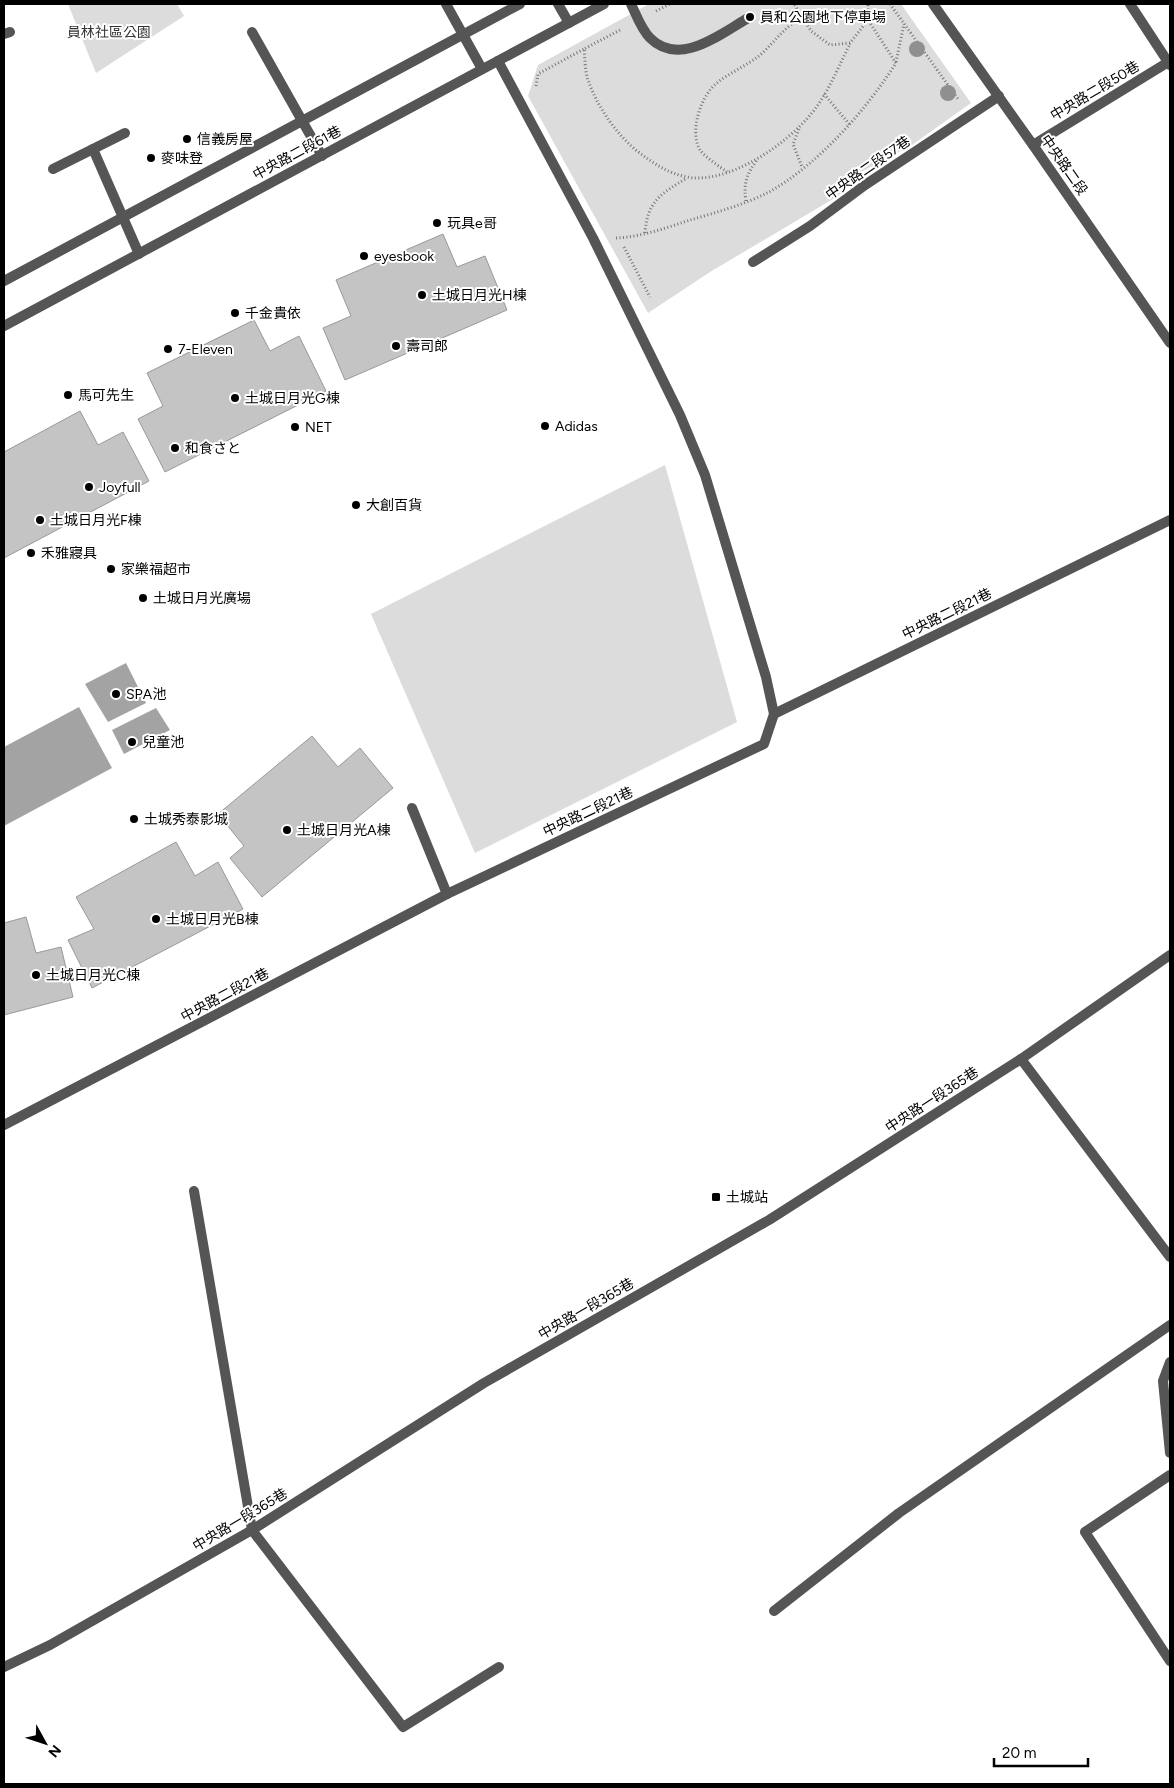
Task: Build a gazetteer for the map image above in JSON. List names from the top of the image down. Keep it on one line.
{"streets":{"street":["中央路二段50巷","中央路二段61巷","中央路二段","中央路二段57巷","中央路二段21巷","中央路一段365巷"]},"crossings":[["中央路二段50巷","中央路二段"],["中央路二段","中央路二段57巷"]],"parks":["員林社區公園"],"places":{"other":["員和公園地下停車場","信義房屋","麥味登","玩具e哥","eyesbook","土城日月光H棟","千金貴依","壽司郎","7-Eleven","馬可先生","土城日月光G棟","Adidas","NET","和食さと","Joyfull","大創百貨","土城日月光F棟","禾雅寢具","家樂福超市","土城日月光廣場","SPA池","兒童池","土城秀泰影城","土城日月光A棟","土城日月光B棟","土城日月光C棟"],"transit":["土城站"]},"scale_bar":"20 m","north":"bottom right"}
